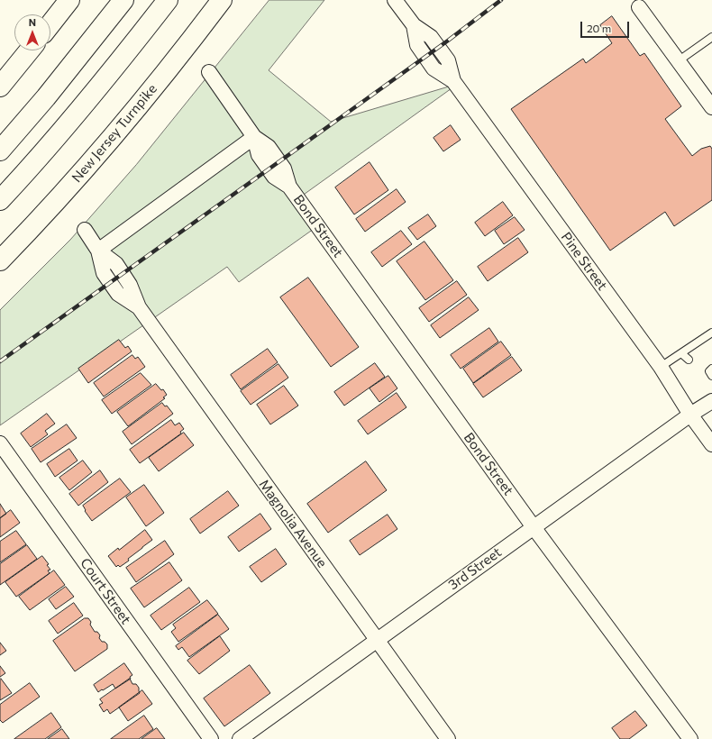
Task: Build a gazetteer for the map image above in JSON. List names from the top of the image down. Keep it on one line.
{"streets":{"highway":["New Jersey Turnpike"],"street":["Bond Street","Pine Street","Magnolia Avenue","3rd Street","Court Street"]},"crossings":[["Bond Street","3rd Street"],["Pine Street","3rd Street"],["Magnolia Avenue","3rd Street"]],"scale_bar":"20 m","north":"top"}
